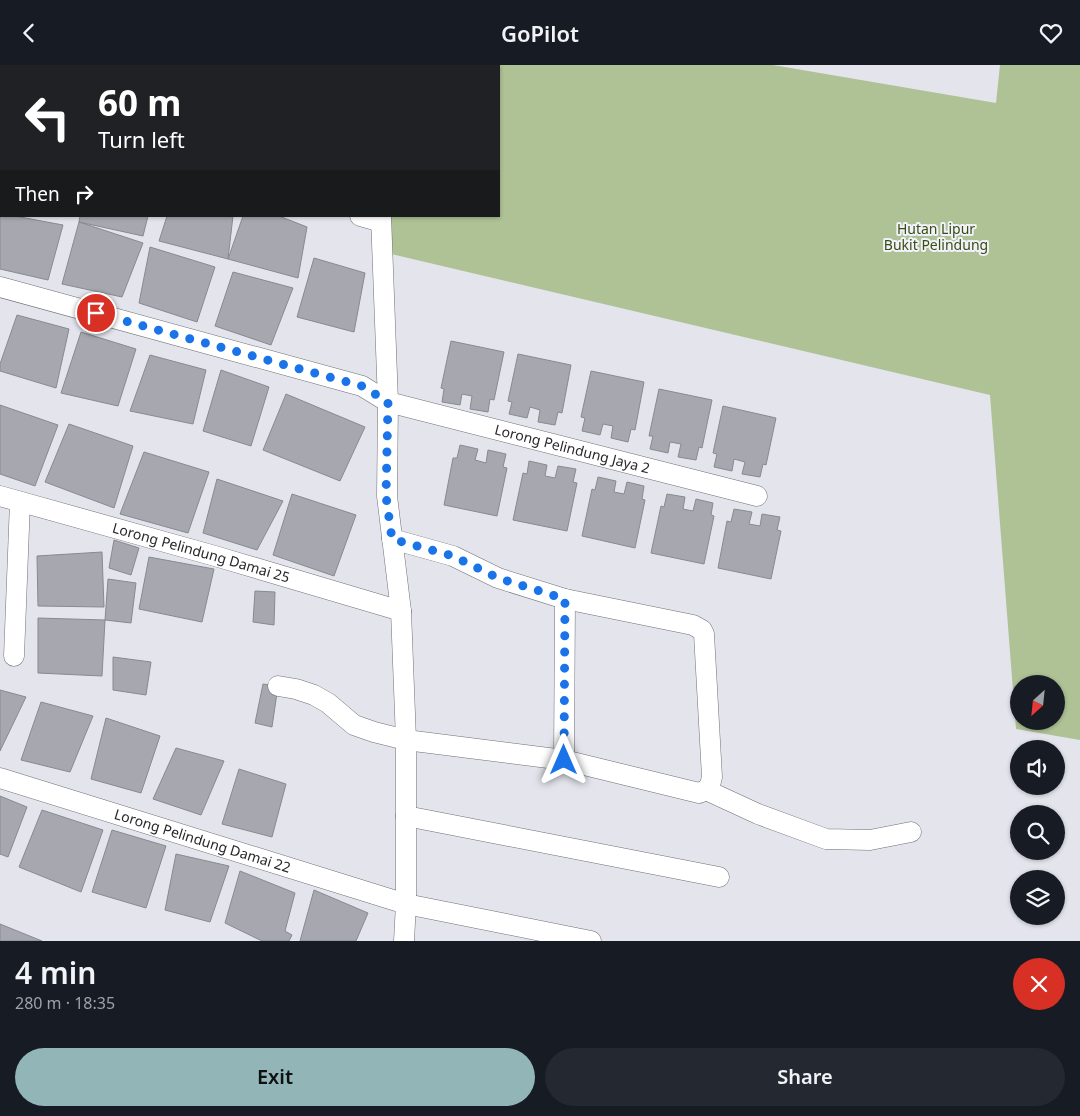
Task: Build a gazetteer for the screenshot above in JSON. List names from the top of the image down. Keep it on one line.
{"streets":{"street":["Lorong Pelindung Jaya 2","Lorong Pelindung Damai 25","Lorong Pelindung Damai 22"]},"parks":["Hutan Lipur Bukit Pelindung"],"north":"bottom left","page":{"header":"GoPilot","turn":["60 m","Turn left"],"then":"Then","heading":["4 min","280 m · 18:35"],"buttons":["Exit","Share"]}}
